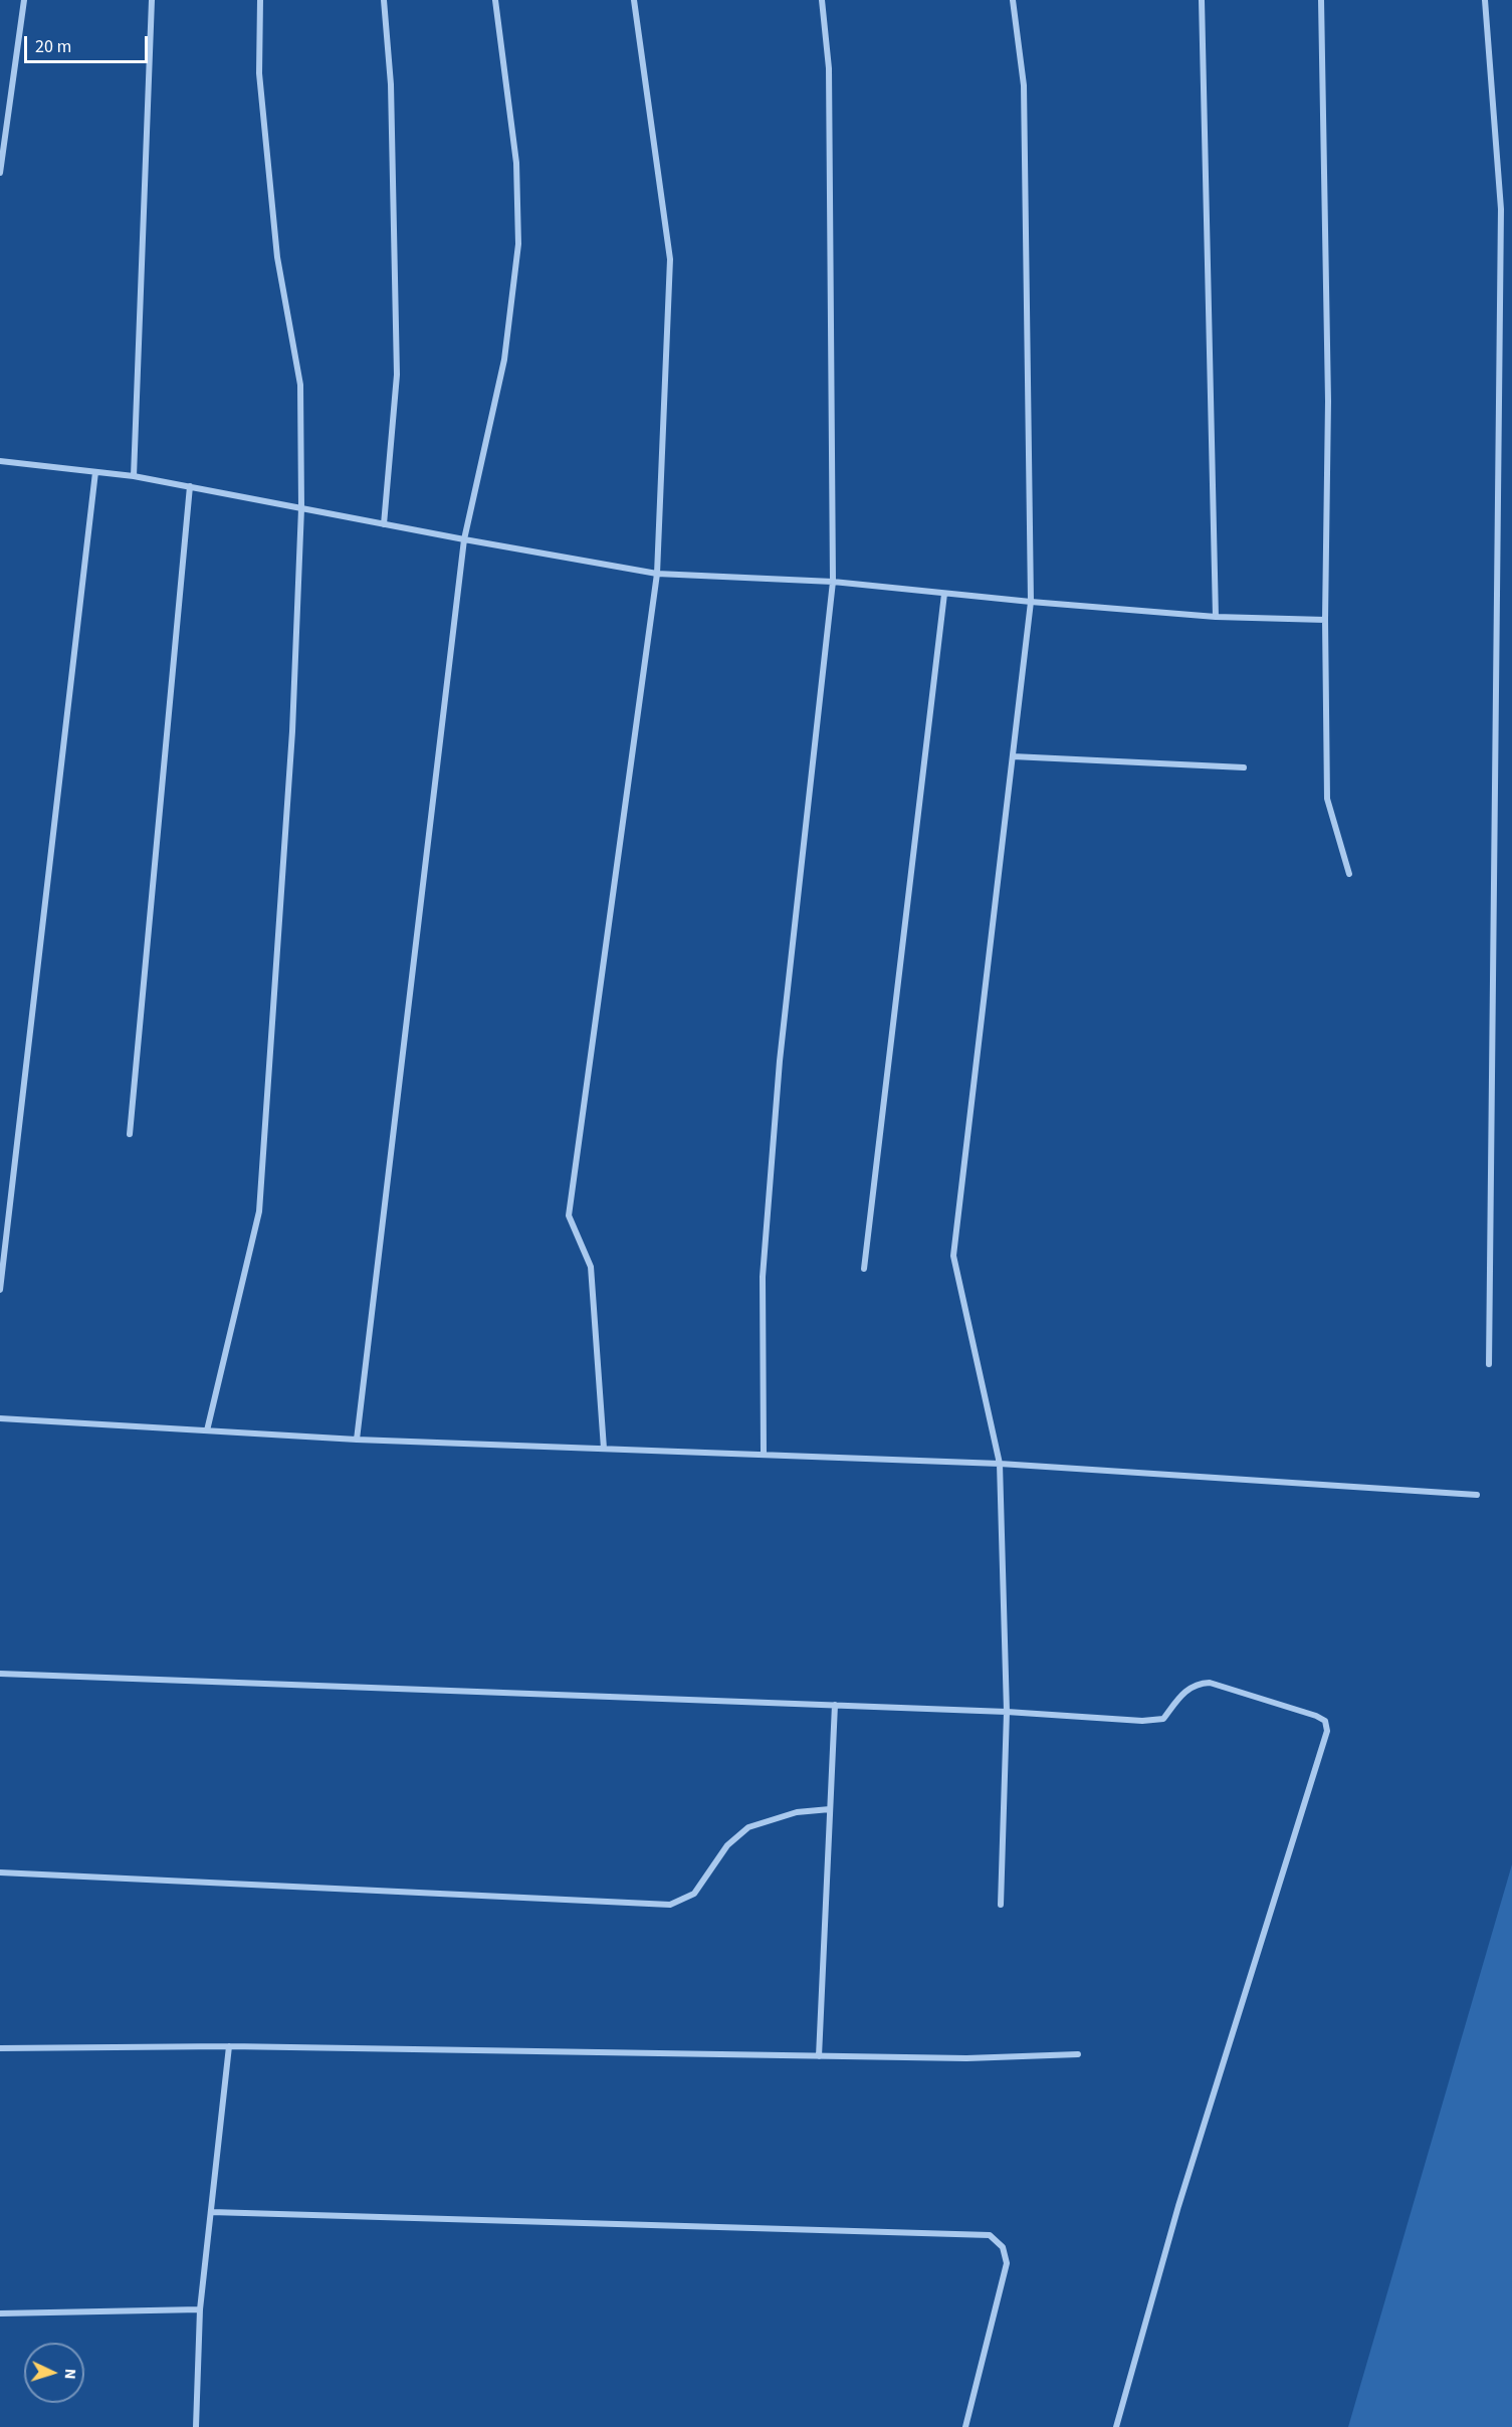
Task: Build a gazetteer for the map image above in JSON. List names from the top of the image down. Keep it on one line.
{"scale_bar":"20 m","north":"right"}
